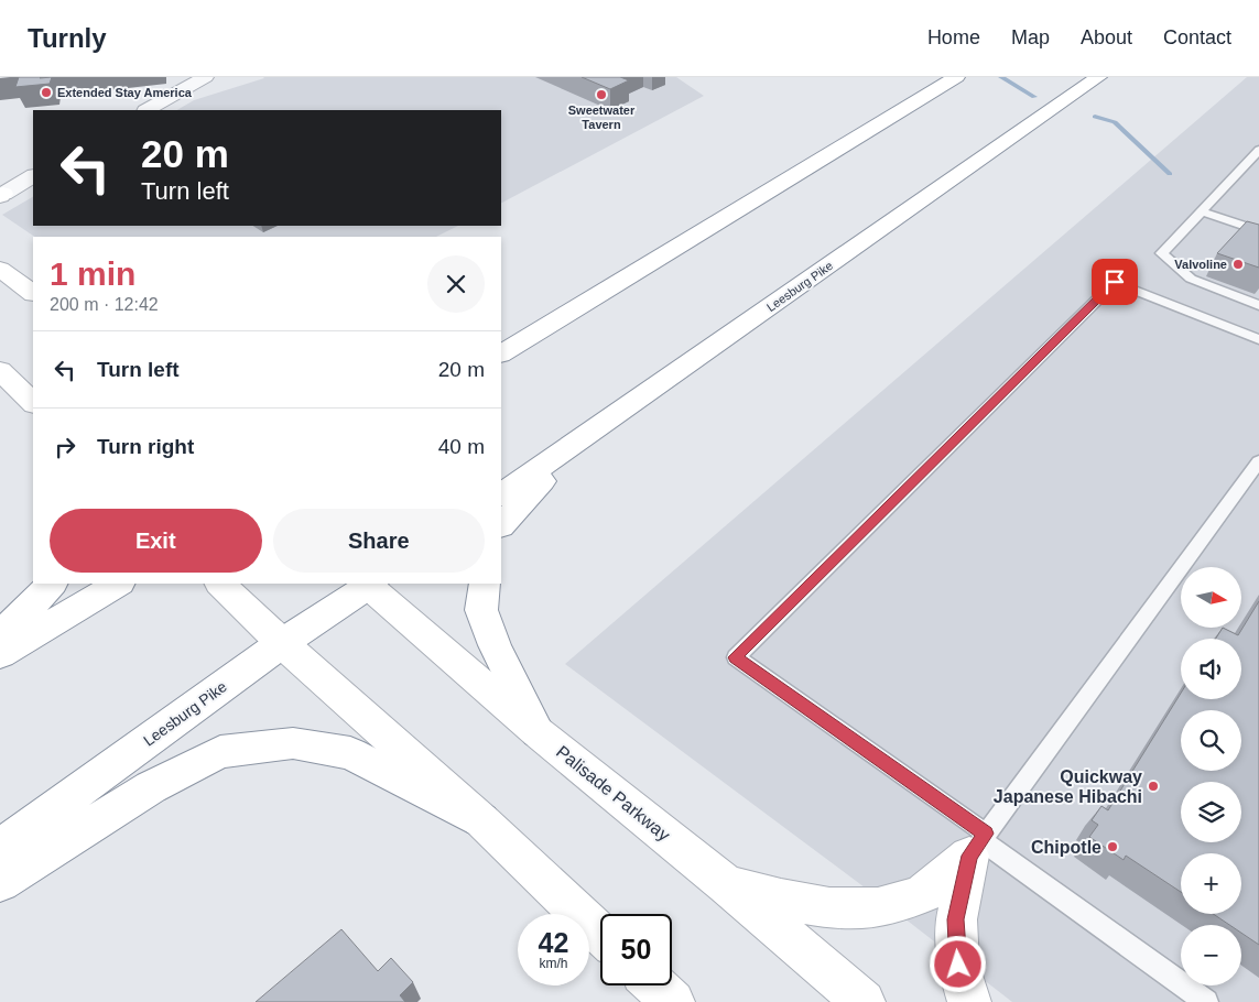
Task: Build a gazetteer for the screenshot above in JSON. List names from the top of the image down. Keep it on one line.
{"streets":{"main road":["Leesburg Pike","Palisade Parkway"]},"crossings":[["Leesburg Pike","Palisade Parkway"]],"places":["Extended Stay America","Sweetwater Tavern","Valvoline","Quickway Japanese Hibachi","Chipotle"],"north":"right","page":{"header":"Turnly","nav":["Home","Map","About","Contact"],"turn":["20 m","Turn left"],"heading":["1 min","200 m · 12:42"],"list":[{"name":"Turn left","value":"20 m"},{"name":"Turn right","value":"40 m"}],"buttons":["Exit","Share"],"map_buttons":["+","−"],"speed":"42 km/h","limit":"50"}}
